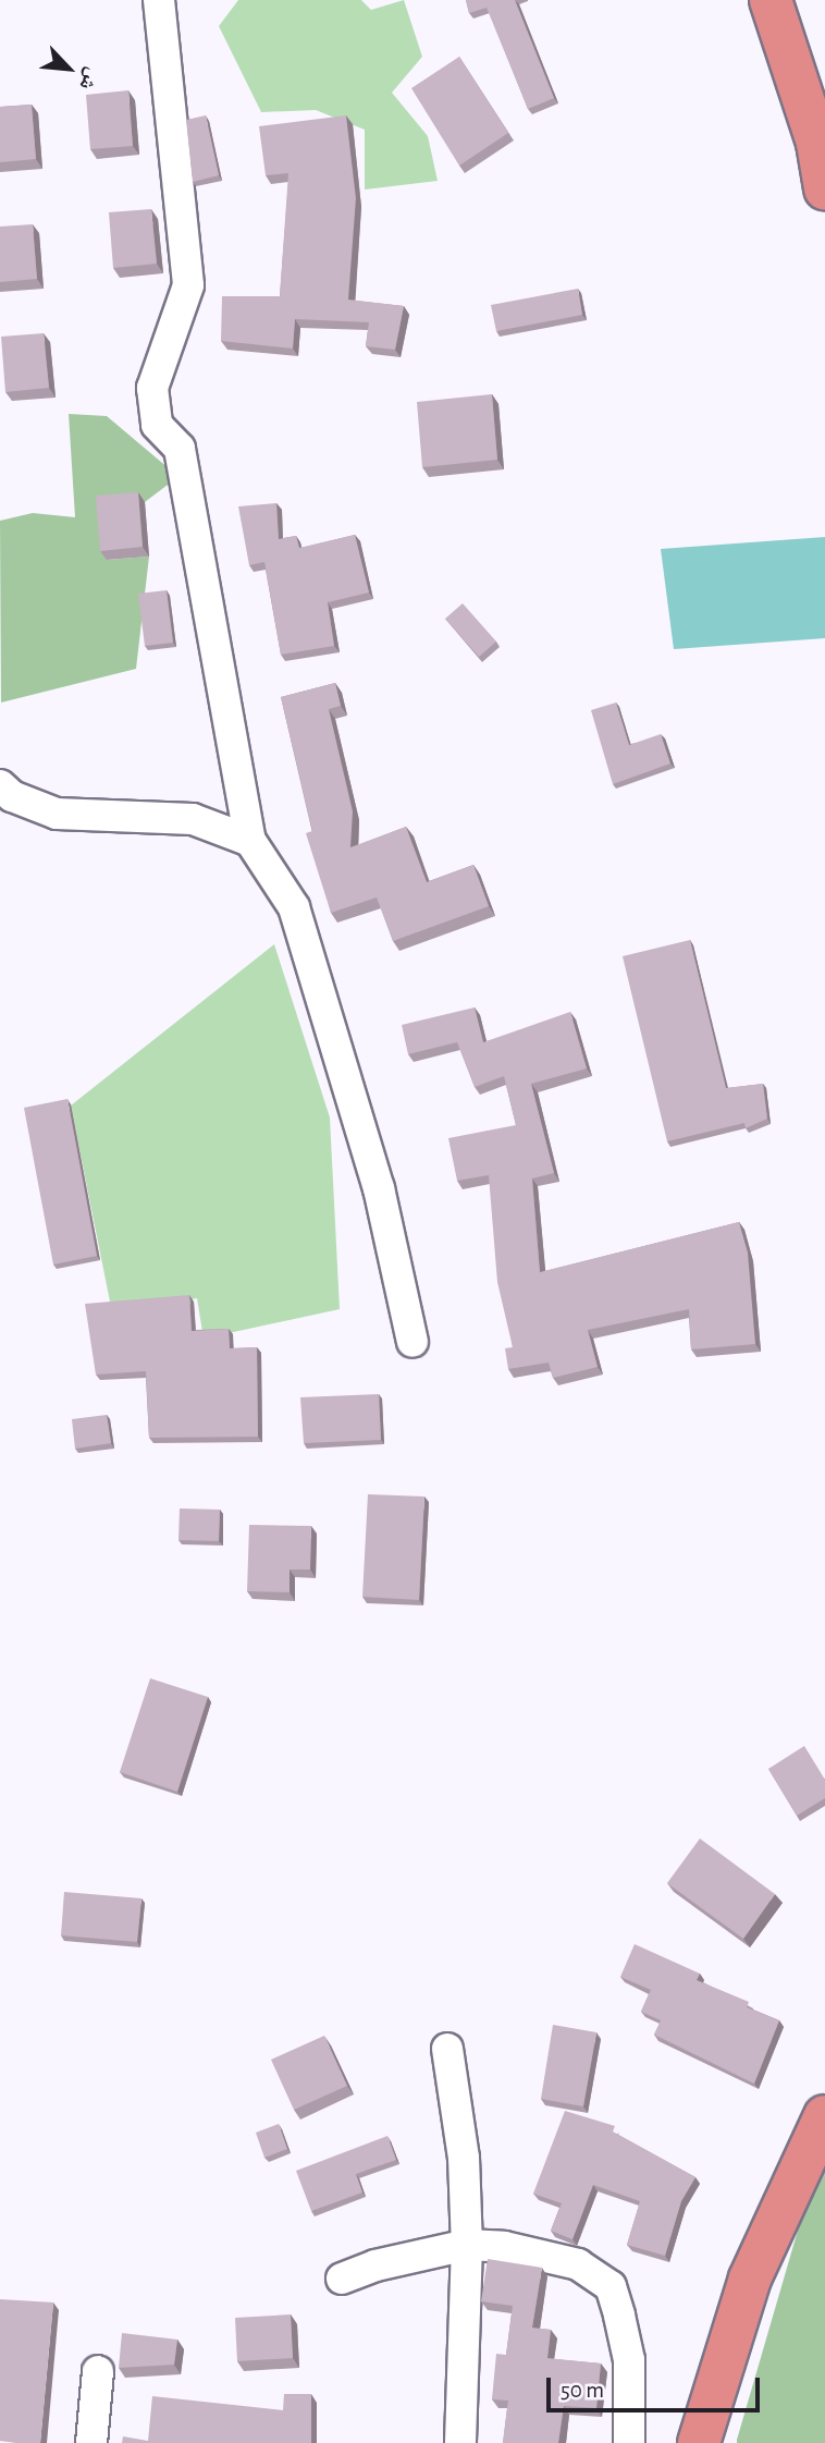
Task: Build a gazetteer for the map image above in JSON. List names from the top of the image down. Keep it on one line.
{"scale_bar":"50 m","north":"bottom right"}
